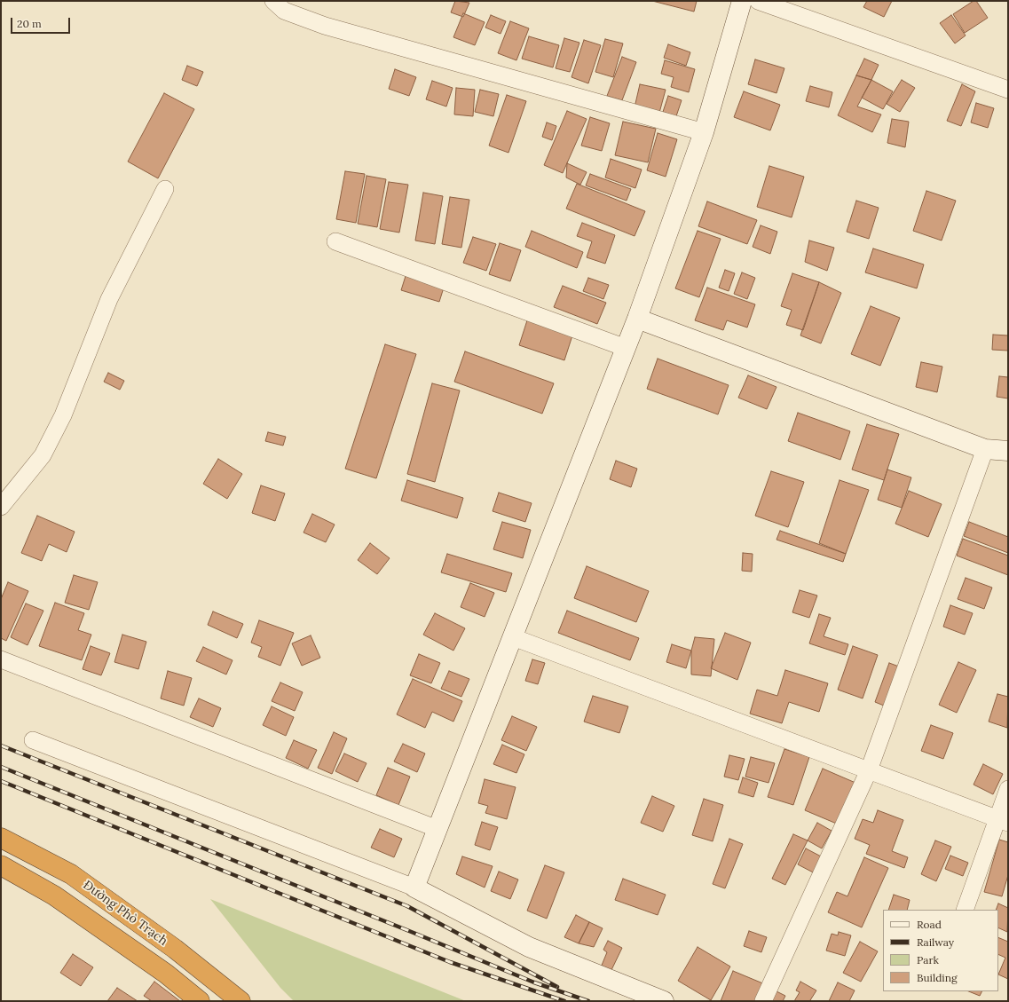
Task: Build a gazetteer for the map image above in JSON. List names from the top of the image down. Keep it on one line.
{"streets":{"highway":["Đường Phò Trạch"]},"legend":["Road","Railway","Park","Building"],"scale_bar":"20 m"}
